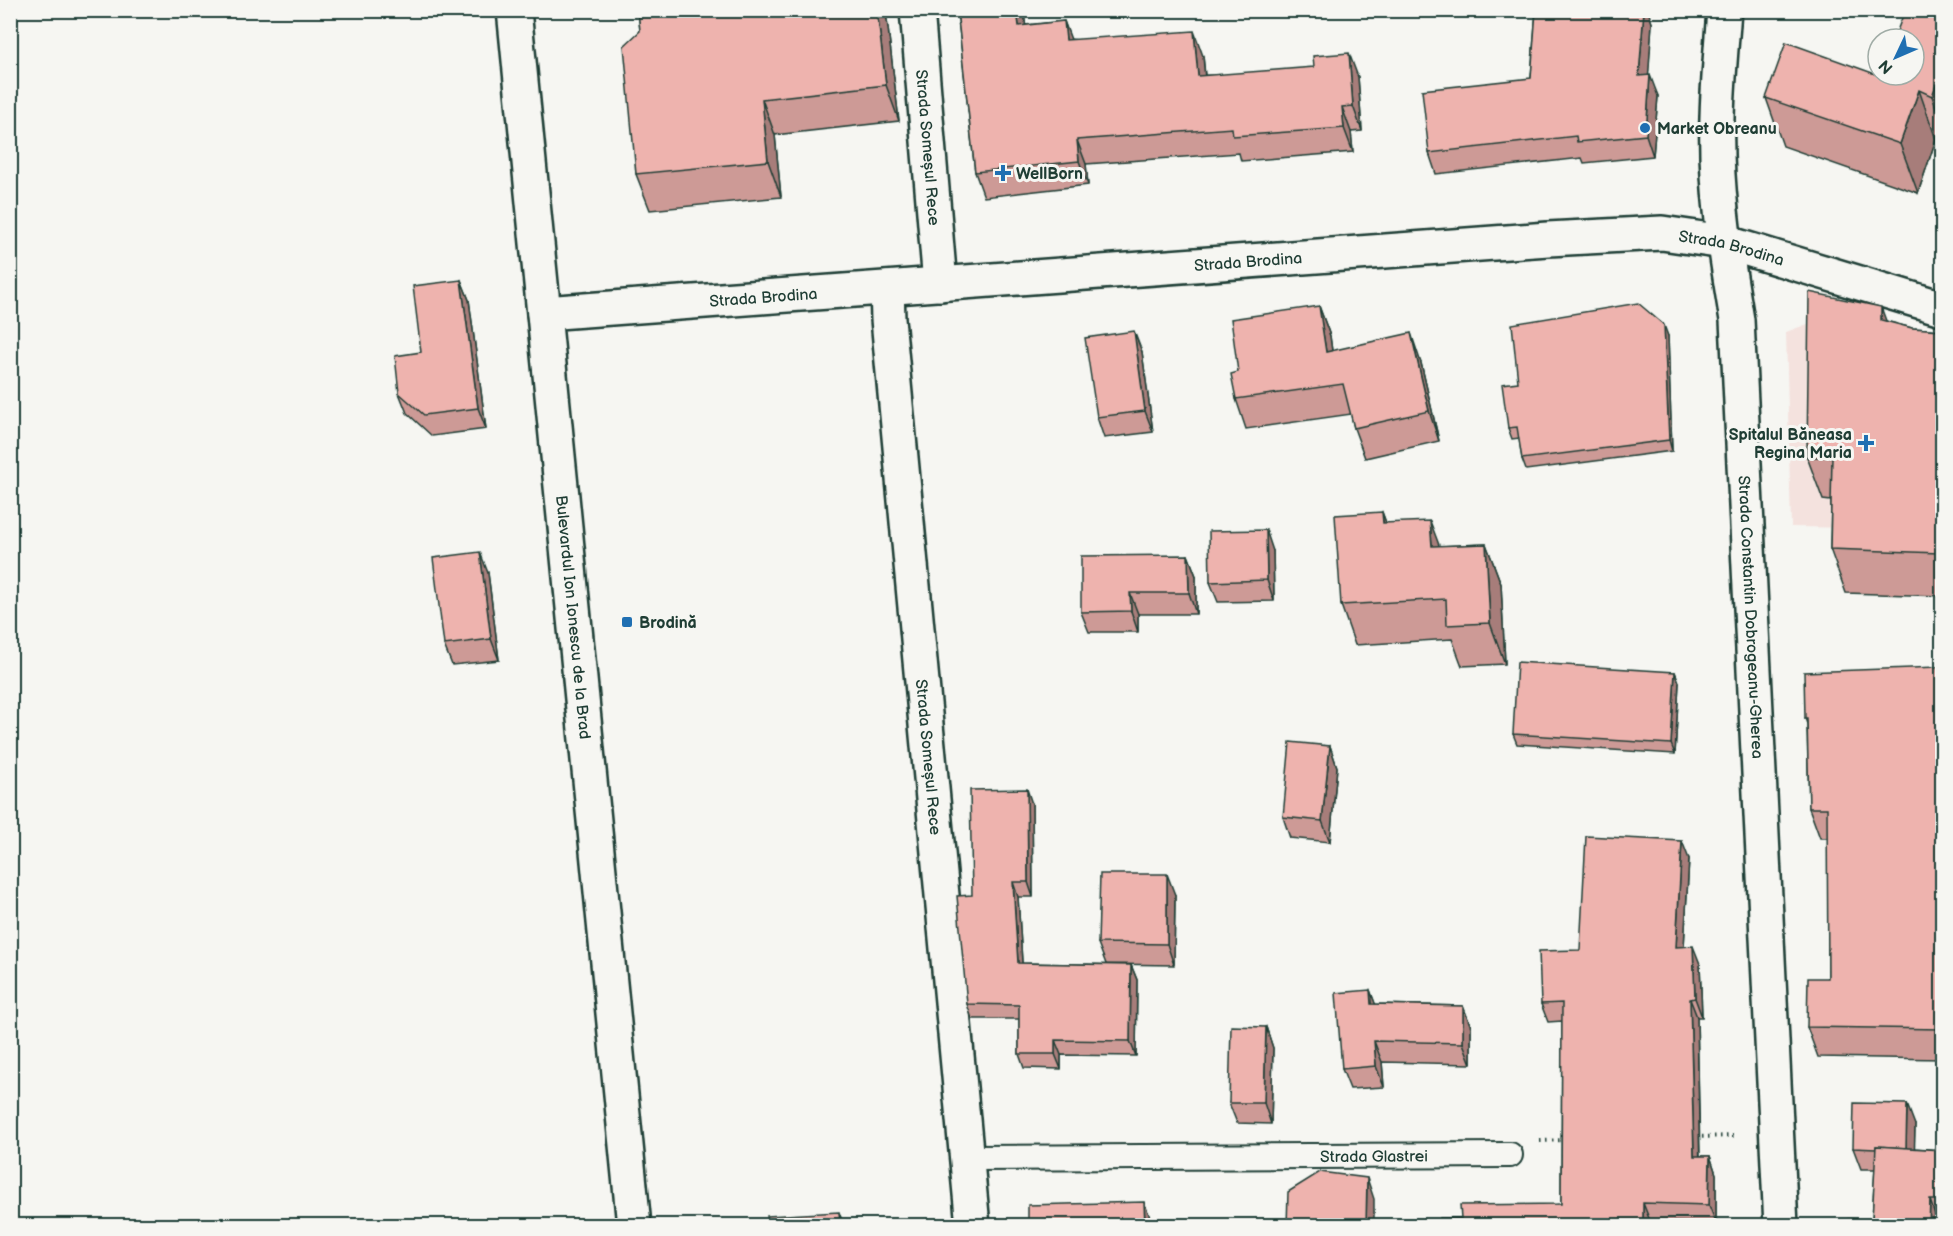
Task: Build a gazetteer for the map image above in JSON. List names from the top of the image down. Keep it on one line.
{"streets":{"street":["Strada Someșul Rece","Strada Brodina","Strada Constantin Dobrogeanu-Gherea","Bulevardul Ion Ionescu de la Brad"],"lane":["Strada Glastrei"]},"crossings":[["Strada Someșul Rece","Strada Brodina"],["Strada Someșul Rece","Strada Glastrei"],["Strada Brodina","Strada Constantin Dobrogeanu-Gherea"],["Strada Brodina","Bulevardul Ion Ionescu de la Brad"]],"places":{"other":["Market Obreanu"],"health":["WellBorn","Spitalul Băneasa Regina Maria"],"transit":["Brodină"]},"north":"bottom left"}
